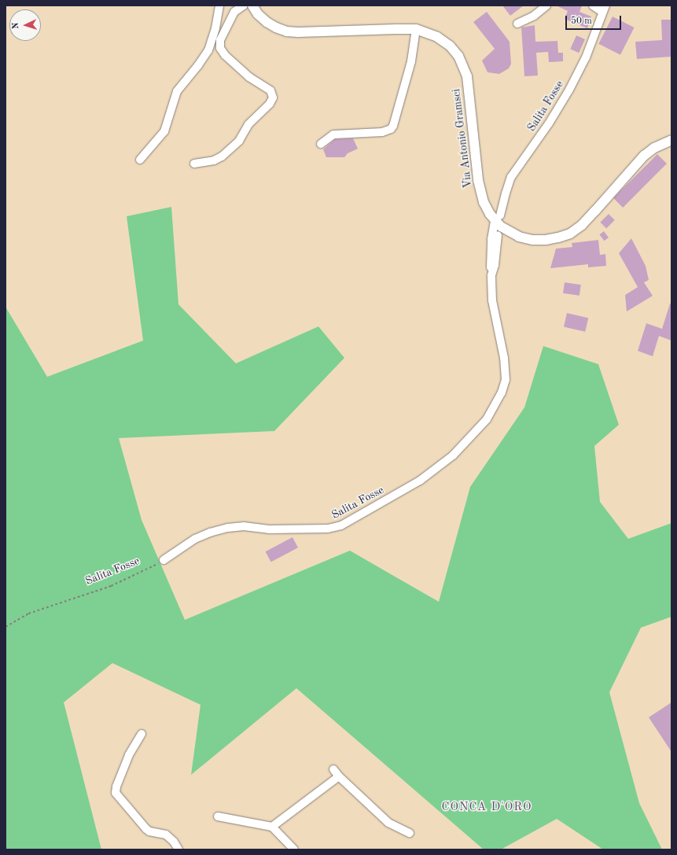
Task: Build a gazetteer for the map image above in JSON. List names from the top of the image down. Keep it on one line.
{"streets":{"main road":["Via Antonio Gramsci"],"street":["Salita Fosse"]},"crossings":[["Salita Fosse","Via Antonio Gramsci"]],"districts":["CONCA D'ORO"],"scale_bar":"50 m","north":"left"}
